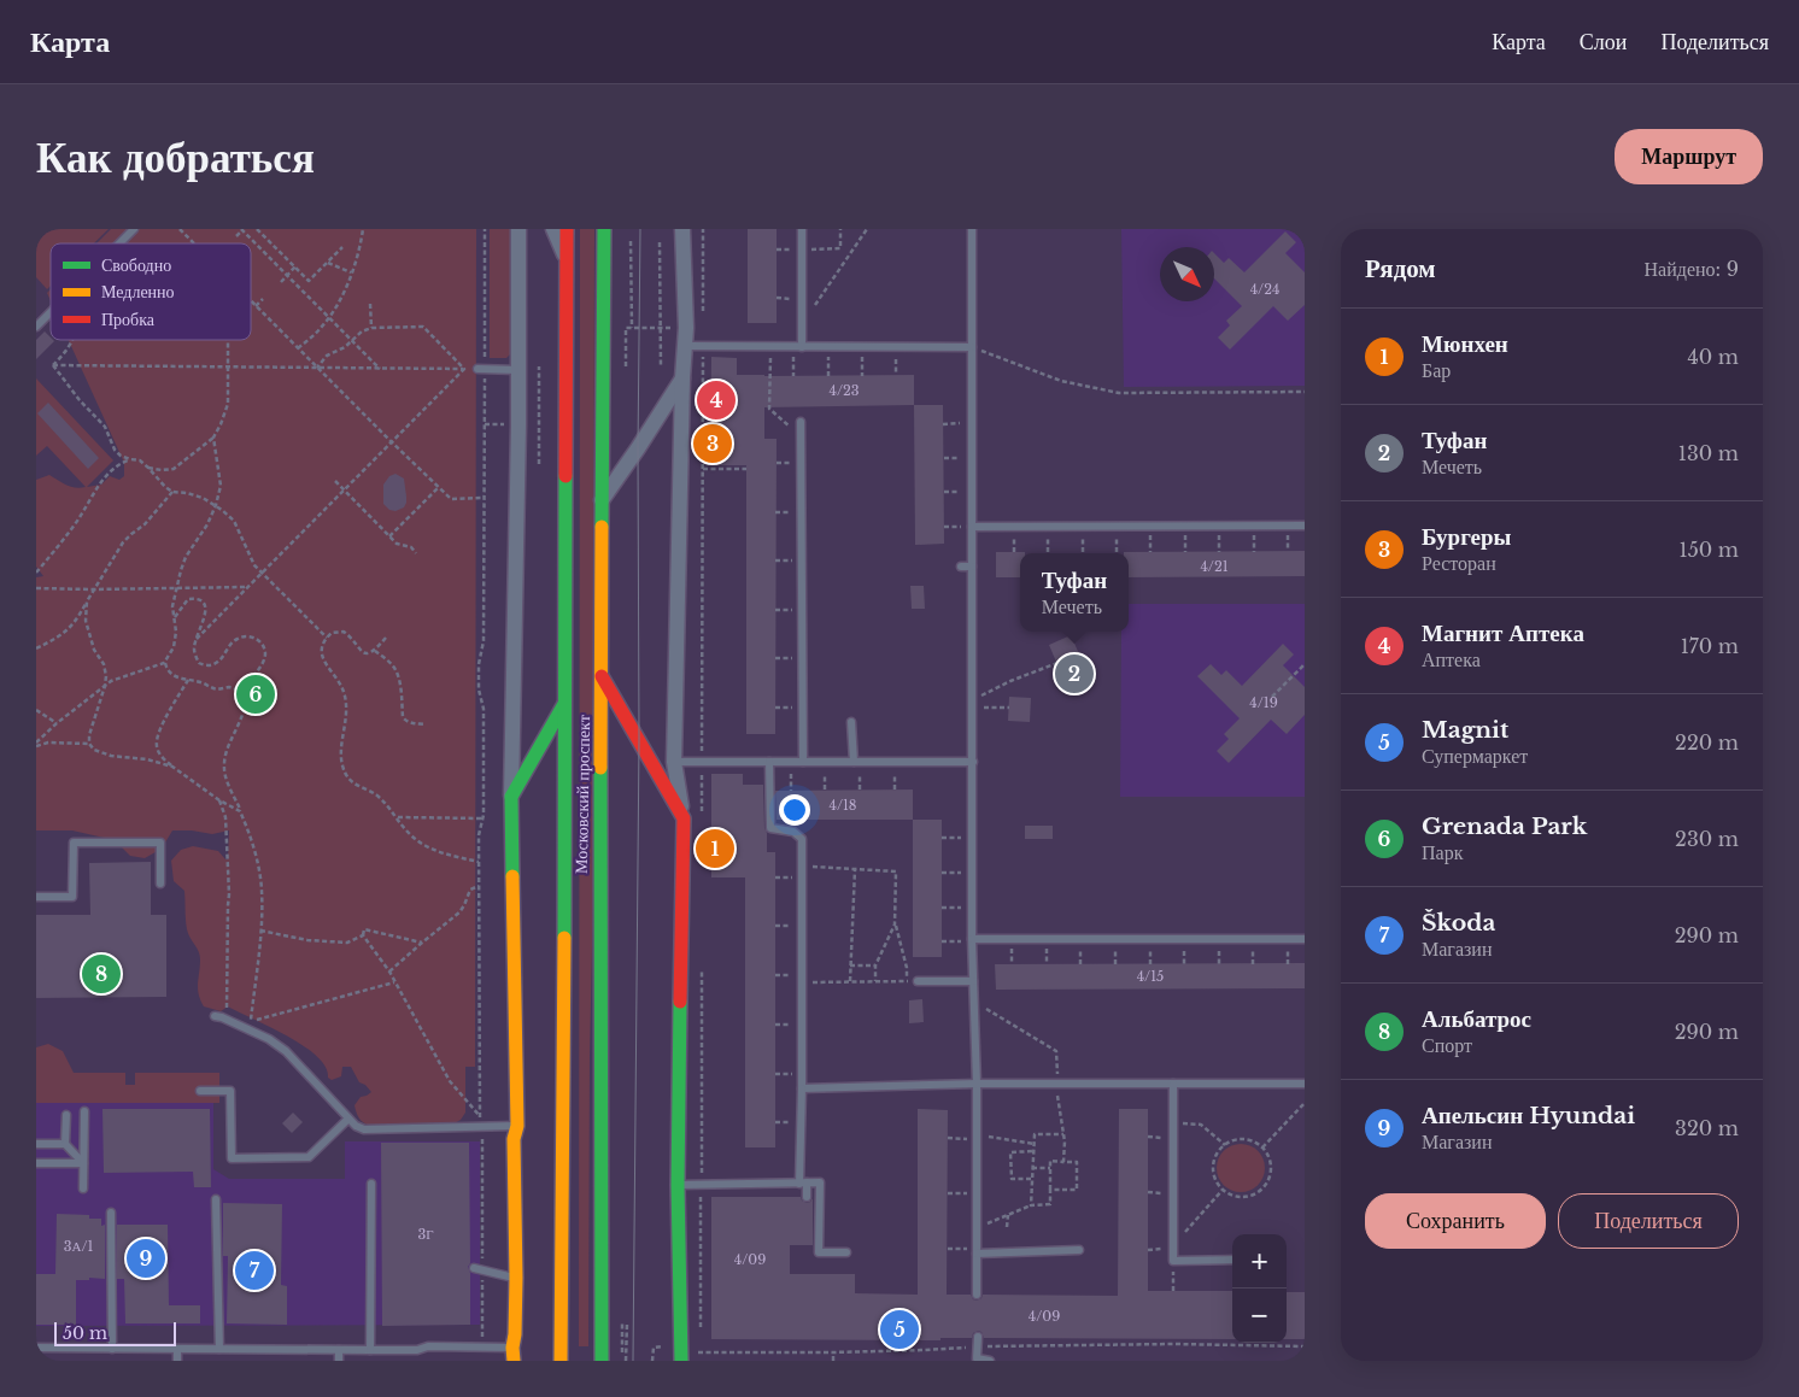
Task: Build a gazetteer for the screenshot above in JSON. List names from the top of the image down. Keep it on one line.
{"streets":{"main road":["Московский проспект"]},"house_numbers":["4/24","4/23","4/21","4/19","4/18","4/15","3Г","3А/1","4/09","4/09"],"legend":["Свободно","Медленно","Пробка"],"scale_bar":"50 m","north":"bottom right","page":{"header":"Карта","nav":["Карта","Слои","Поделиться"],"buttons":["Маршрут",["Сохранить","Поделиться"]],"title":"Как добраться","heading":["Рядом","Найдено: 9"],"list":[{"mark":"1","name":"Мюнхен","note":"Бар","value":"40 m"},{"mark":"2","name":"Туфан","note":"Мечеть","value":"130 m"},{"mark":"3","name":"Бургеры","note":"Ресторан","value":"150 m"},{"mark":"4","name":"Магнит Аптека","note":"Аптека","value":"170 m"},{"mark":"5","name":"Magnit","note":"Супермаркет","value":"220 m"},{"mark":"6","name":"Grenada Park","note":"Парк","value":"230 m"},{"mark":"7","name":"Škoda","note":"Магазин","value":"290 m"},{"mark":"8","name":"Альбатрос","note":"Спорт","value":"290 m"},{"mark":"9","name":"Апельсин Hyundai","note":"Магазин","value":"320 m"}],"pins":["4","3","2","6","1","8","9","7","5"],"popup":["Туфан","Мечеть"],"map_buttons":["+","−"],"scale":"50 m"}}
